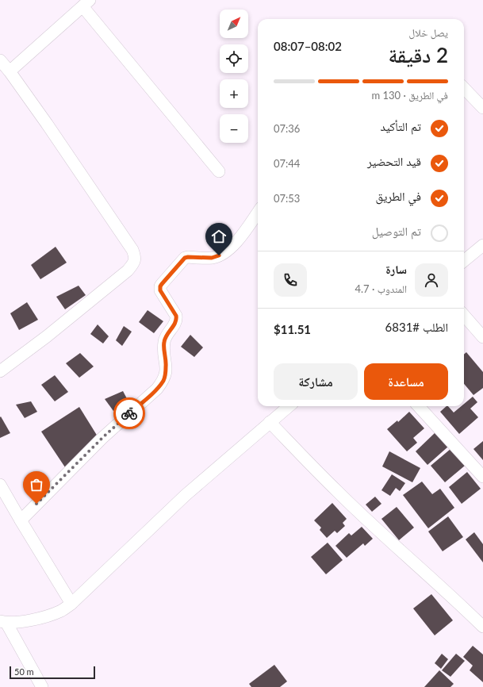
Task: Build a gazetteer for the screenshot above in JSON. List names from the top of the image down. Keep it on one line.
{"scale_bar":"50 m","north":"top right","page":{"map_buttons":["+","−"],"heading":["2 دقيقة","يصل خلال","08:02–08:07"],"panel":["سارة","المندوب · 4.7","الطلب #6831","$11.51"],"bar":"في الطريق · 130 m","list":[["تم التأكيد","07:36"],["قيد التحضير","07:44"],["في الطريق","07:53"],"تم التوصيل"],"buttons":["مساعدة","مشاركة"],"scale":"50 m"}}
